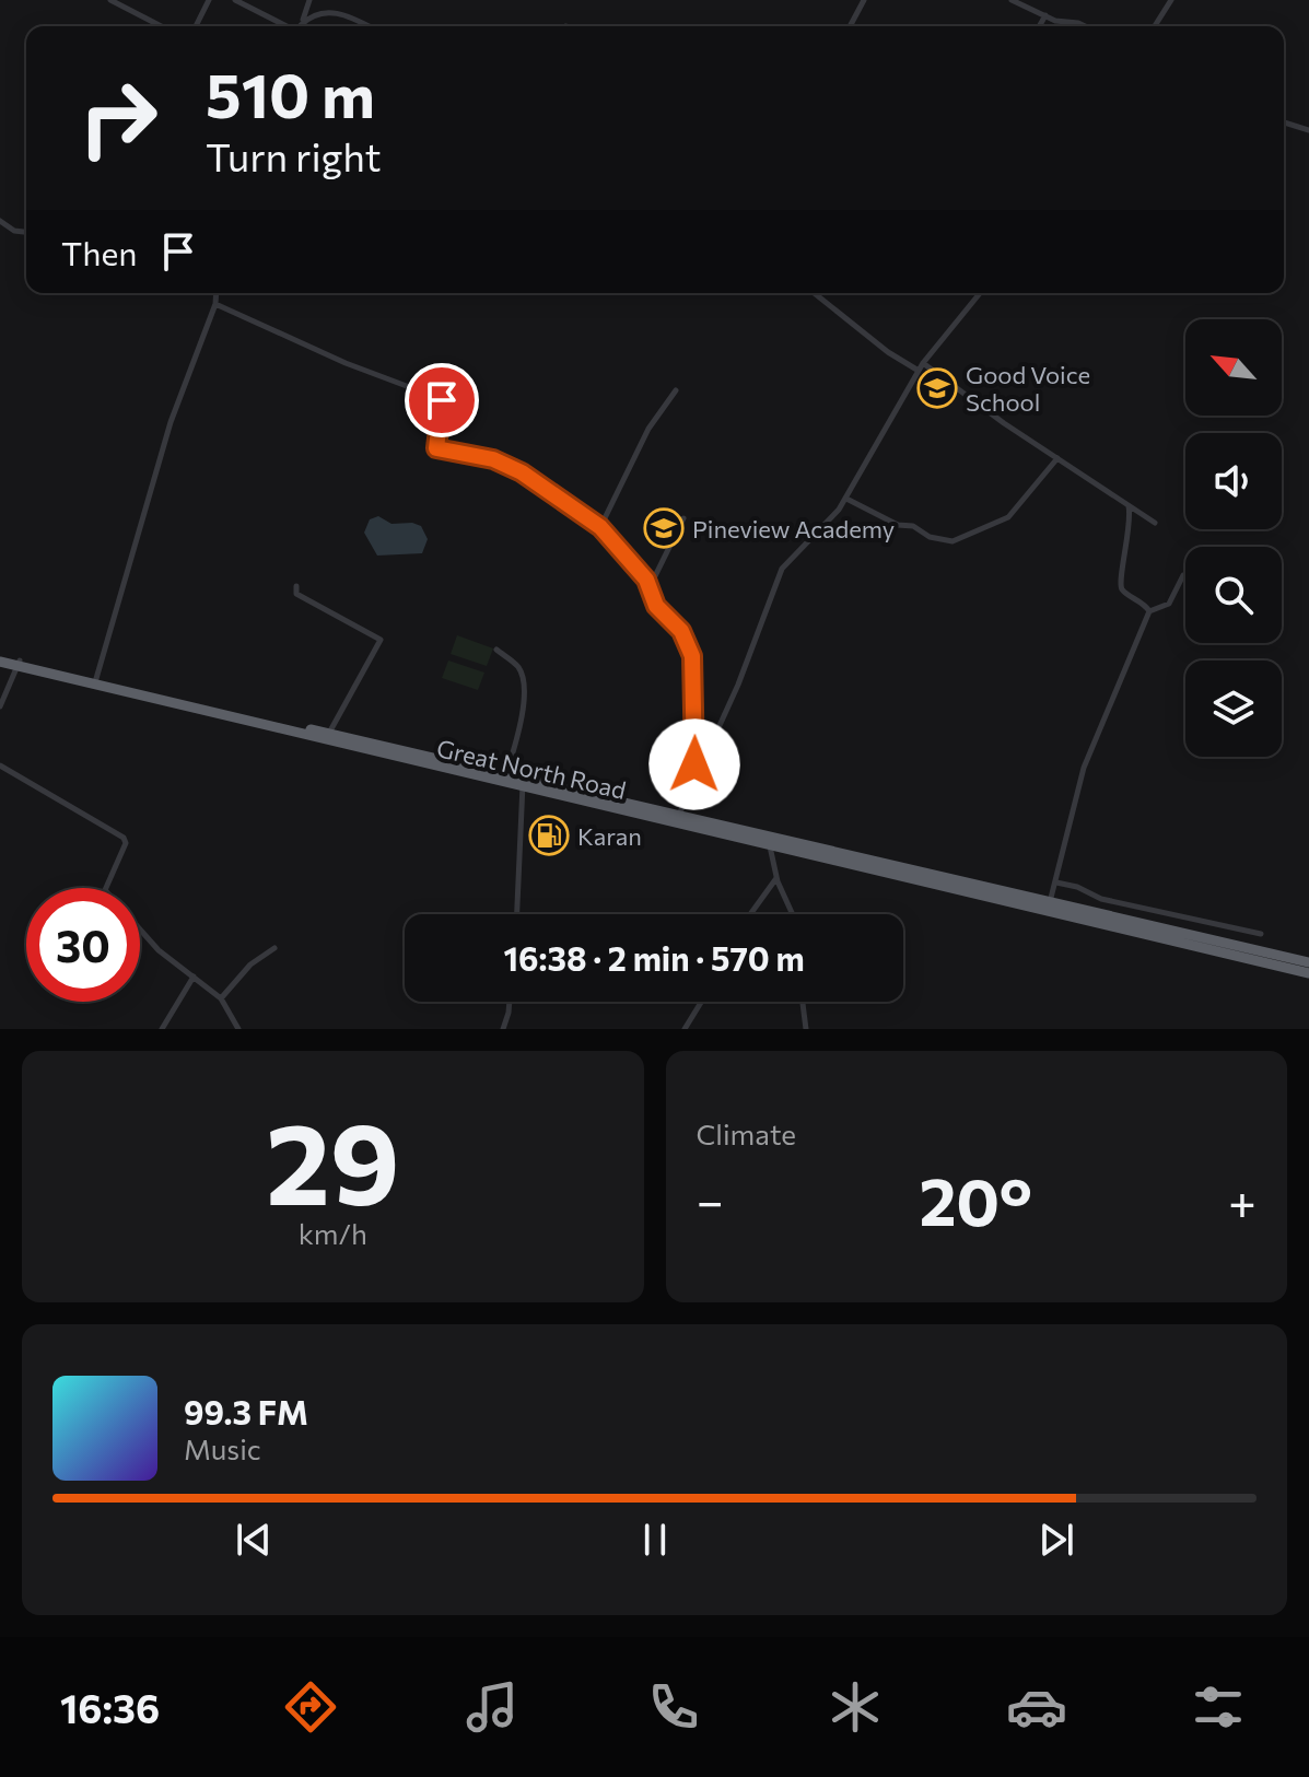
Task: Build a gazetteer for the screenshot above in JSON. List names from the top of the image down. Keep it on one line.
{"streets":{"highway":["Great North Road"]},"places":{"school or university":["Good Voice School","Pineview Academy"],"fuel station":["Karan"]},"north":"top left","page":{"turn":["510 m","Turn right"],"then":"Then","limit":"30","trip":"16:38 · 2 min · 570 m","tile":[["29","km/h"],"Climate"],"heat":["−","20°","+"],"song":["99.3 FM","Music"],"tabs":"16:36"}}
